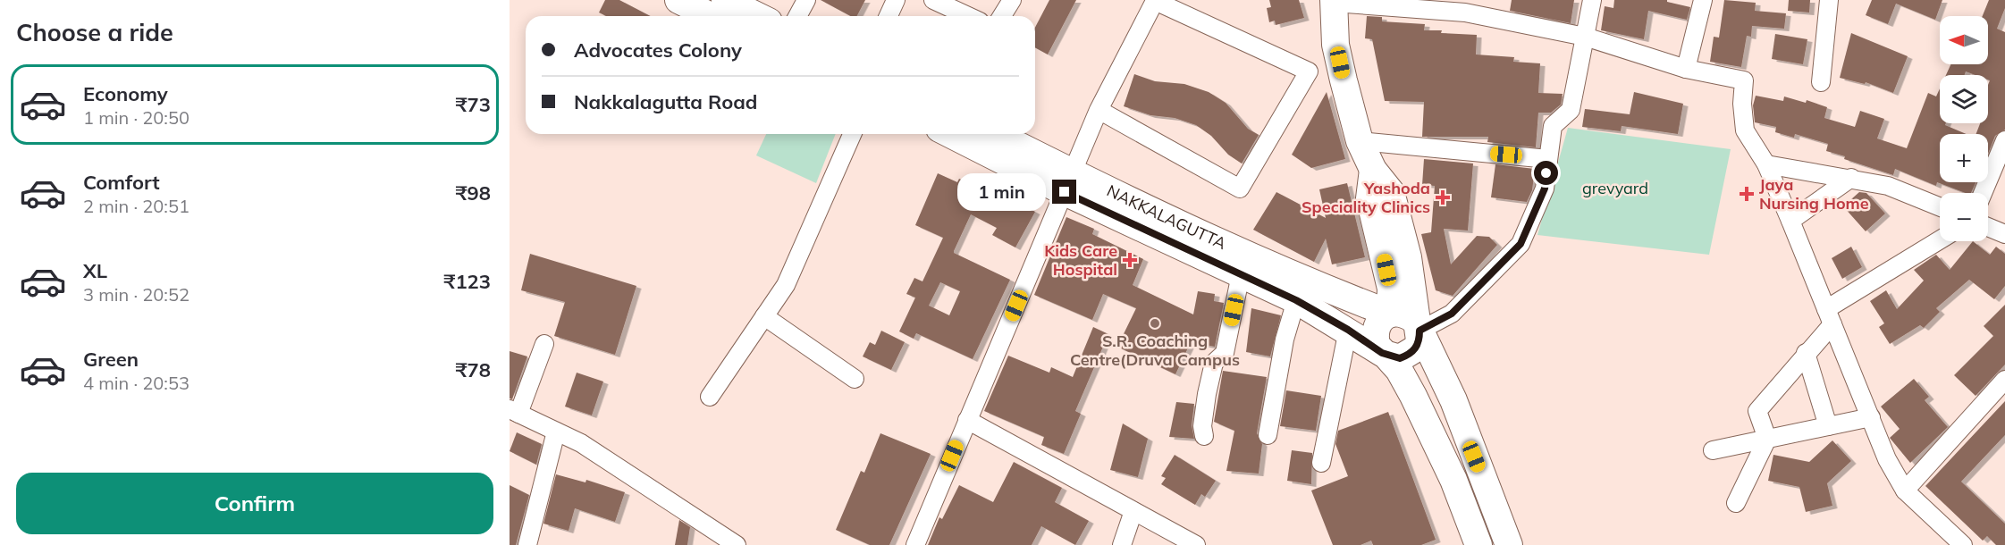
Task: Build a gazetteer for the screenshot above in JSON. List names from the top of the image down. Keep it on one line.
{"streets":{"main road":["NAKKALAGUTTA"]},"parks":["grevyard"],"places":{"health":["Jaya Nursing Home","Yashoda Speciality Clinics","Kids Care Hospital"],"other":["S.R. Coaching Centre(Druva Campus"]},"north":"left","page":{"heading":"Choose a ride","map_buttons":["+","−"],"banner":["Advocates Colony","Nakkalagutta Road"],"list":[{"name":"Economy","note":"1 min · 20:50","value":"₹73"},{"name":"Comfort","note":"2 min · 20:51","value":"₹98"},{"name":"XL","note":"3 min · 20:52","value":"₹123"},{"name":"Green","note":"4 min · 20:53","value":"₹78"}],"bubble":"1 min","buttons":"Confirm"}}
